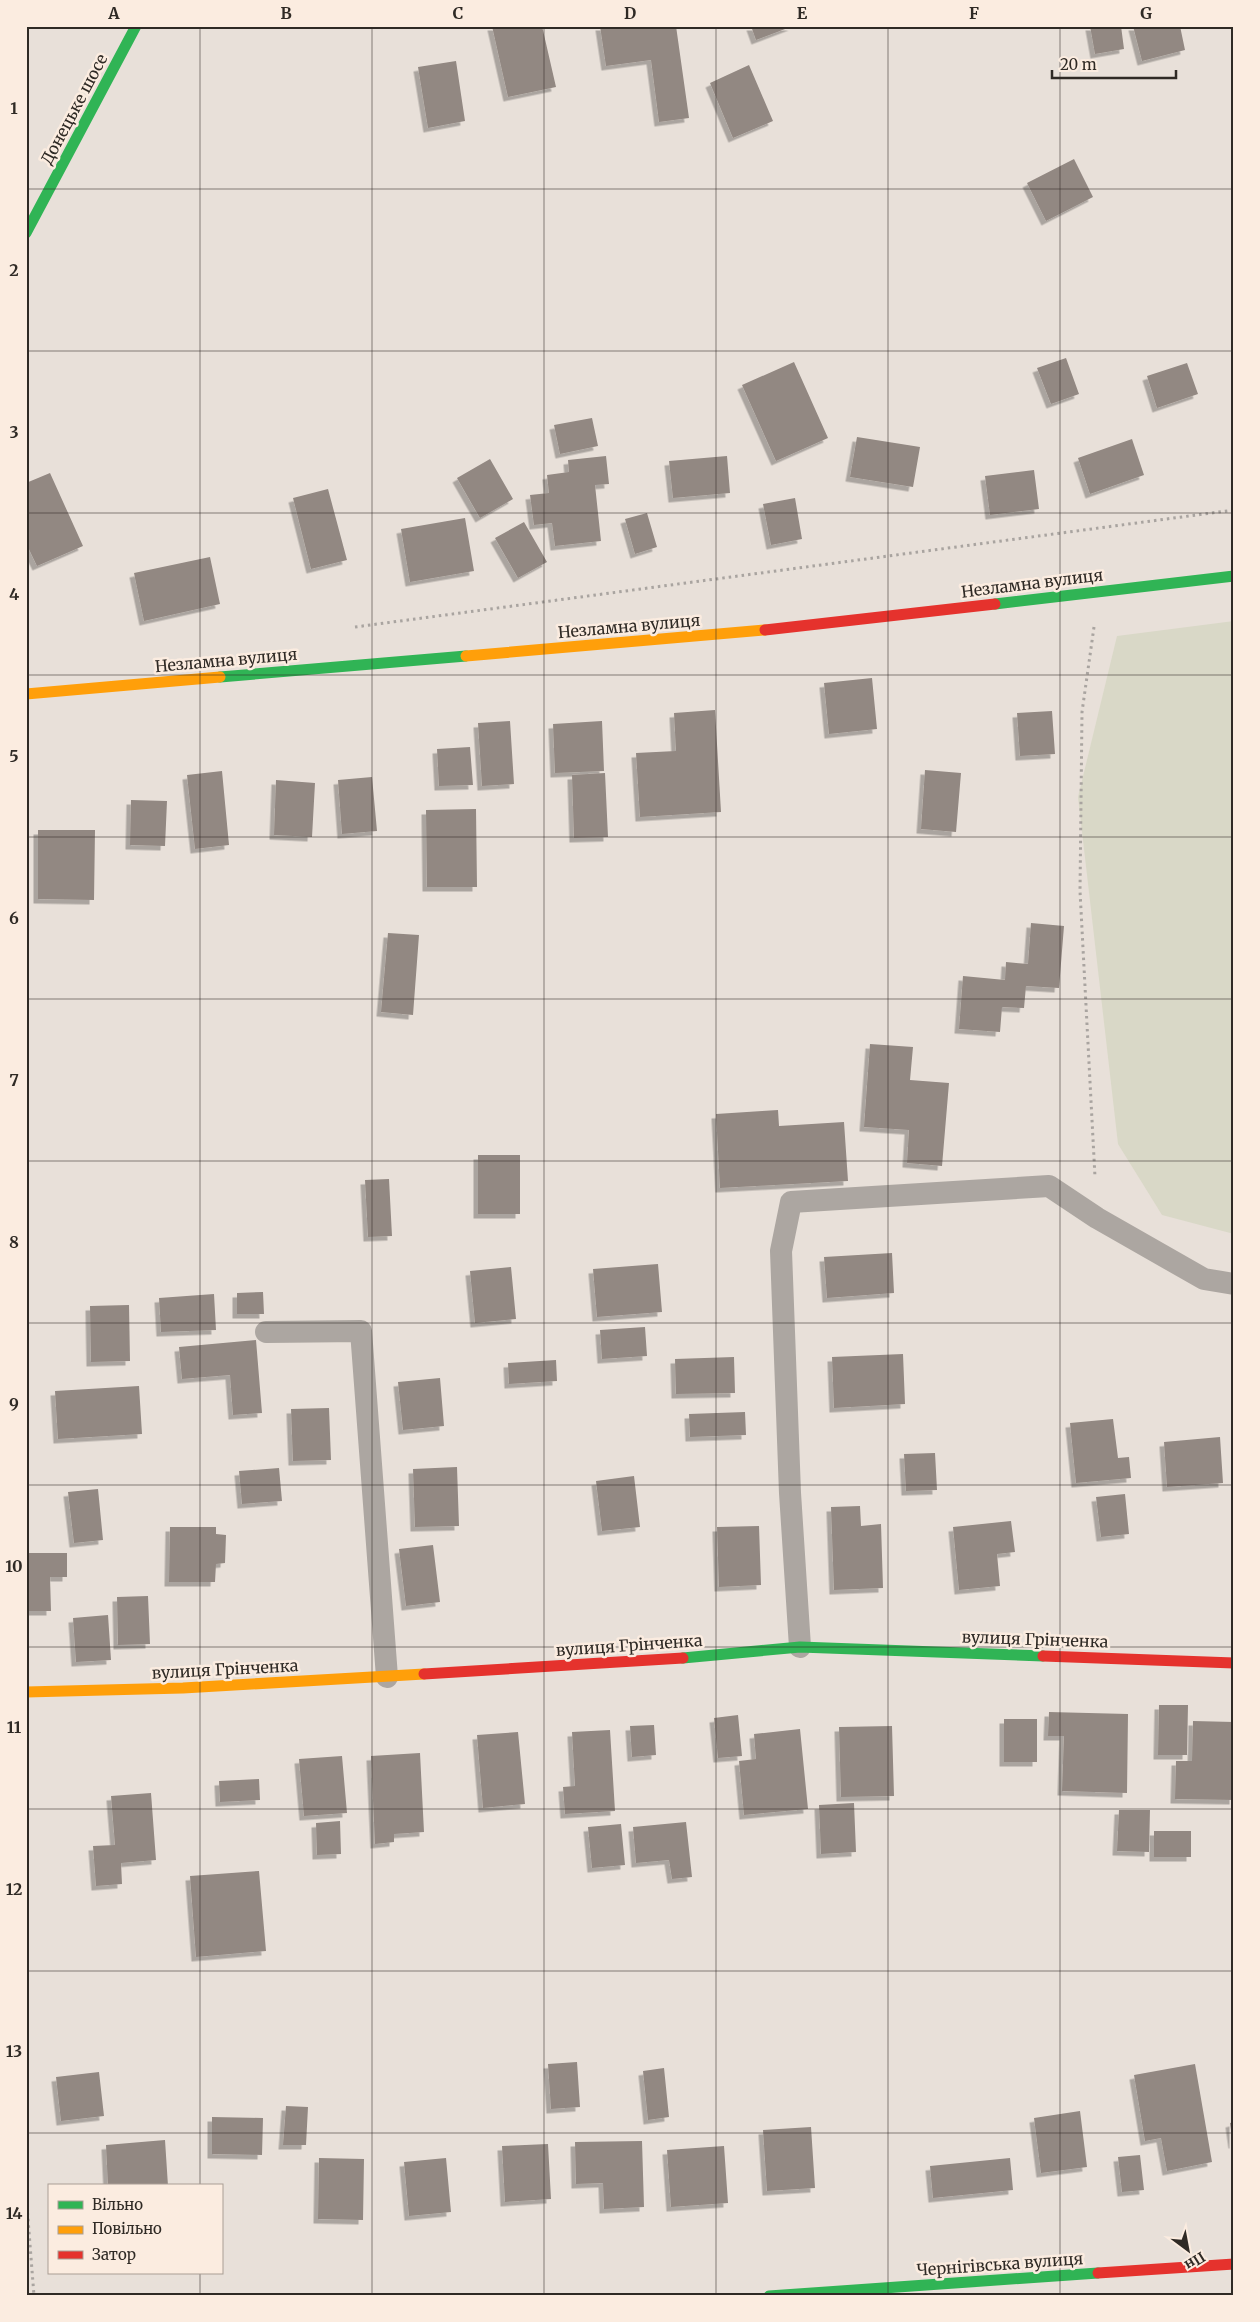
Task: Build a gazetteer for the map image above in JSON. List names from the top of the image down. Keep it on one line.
{"streets":{"street":["Донецьке шосе","Незламна вулиця","вулиця Грінченка","Чернігівська вулиця"]},"legend":["Вільно","Повільно","Затор"],"scale_bar":"20 m","north":"bottom right","grid":{"columns":["A","B","C","D","E","F","G"],"rows":["1","2","3","4","5","6","7","8","9","10","11","12","13","14"]}}
